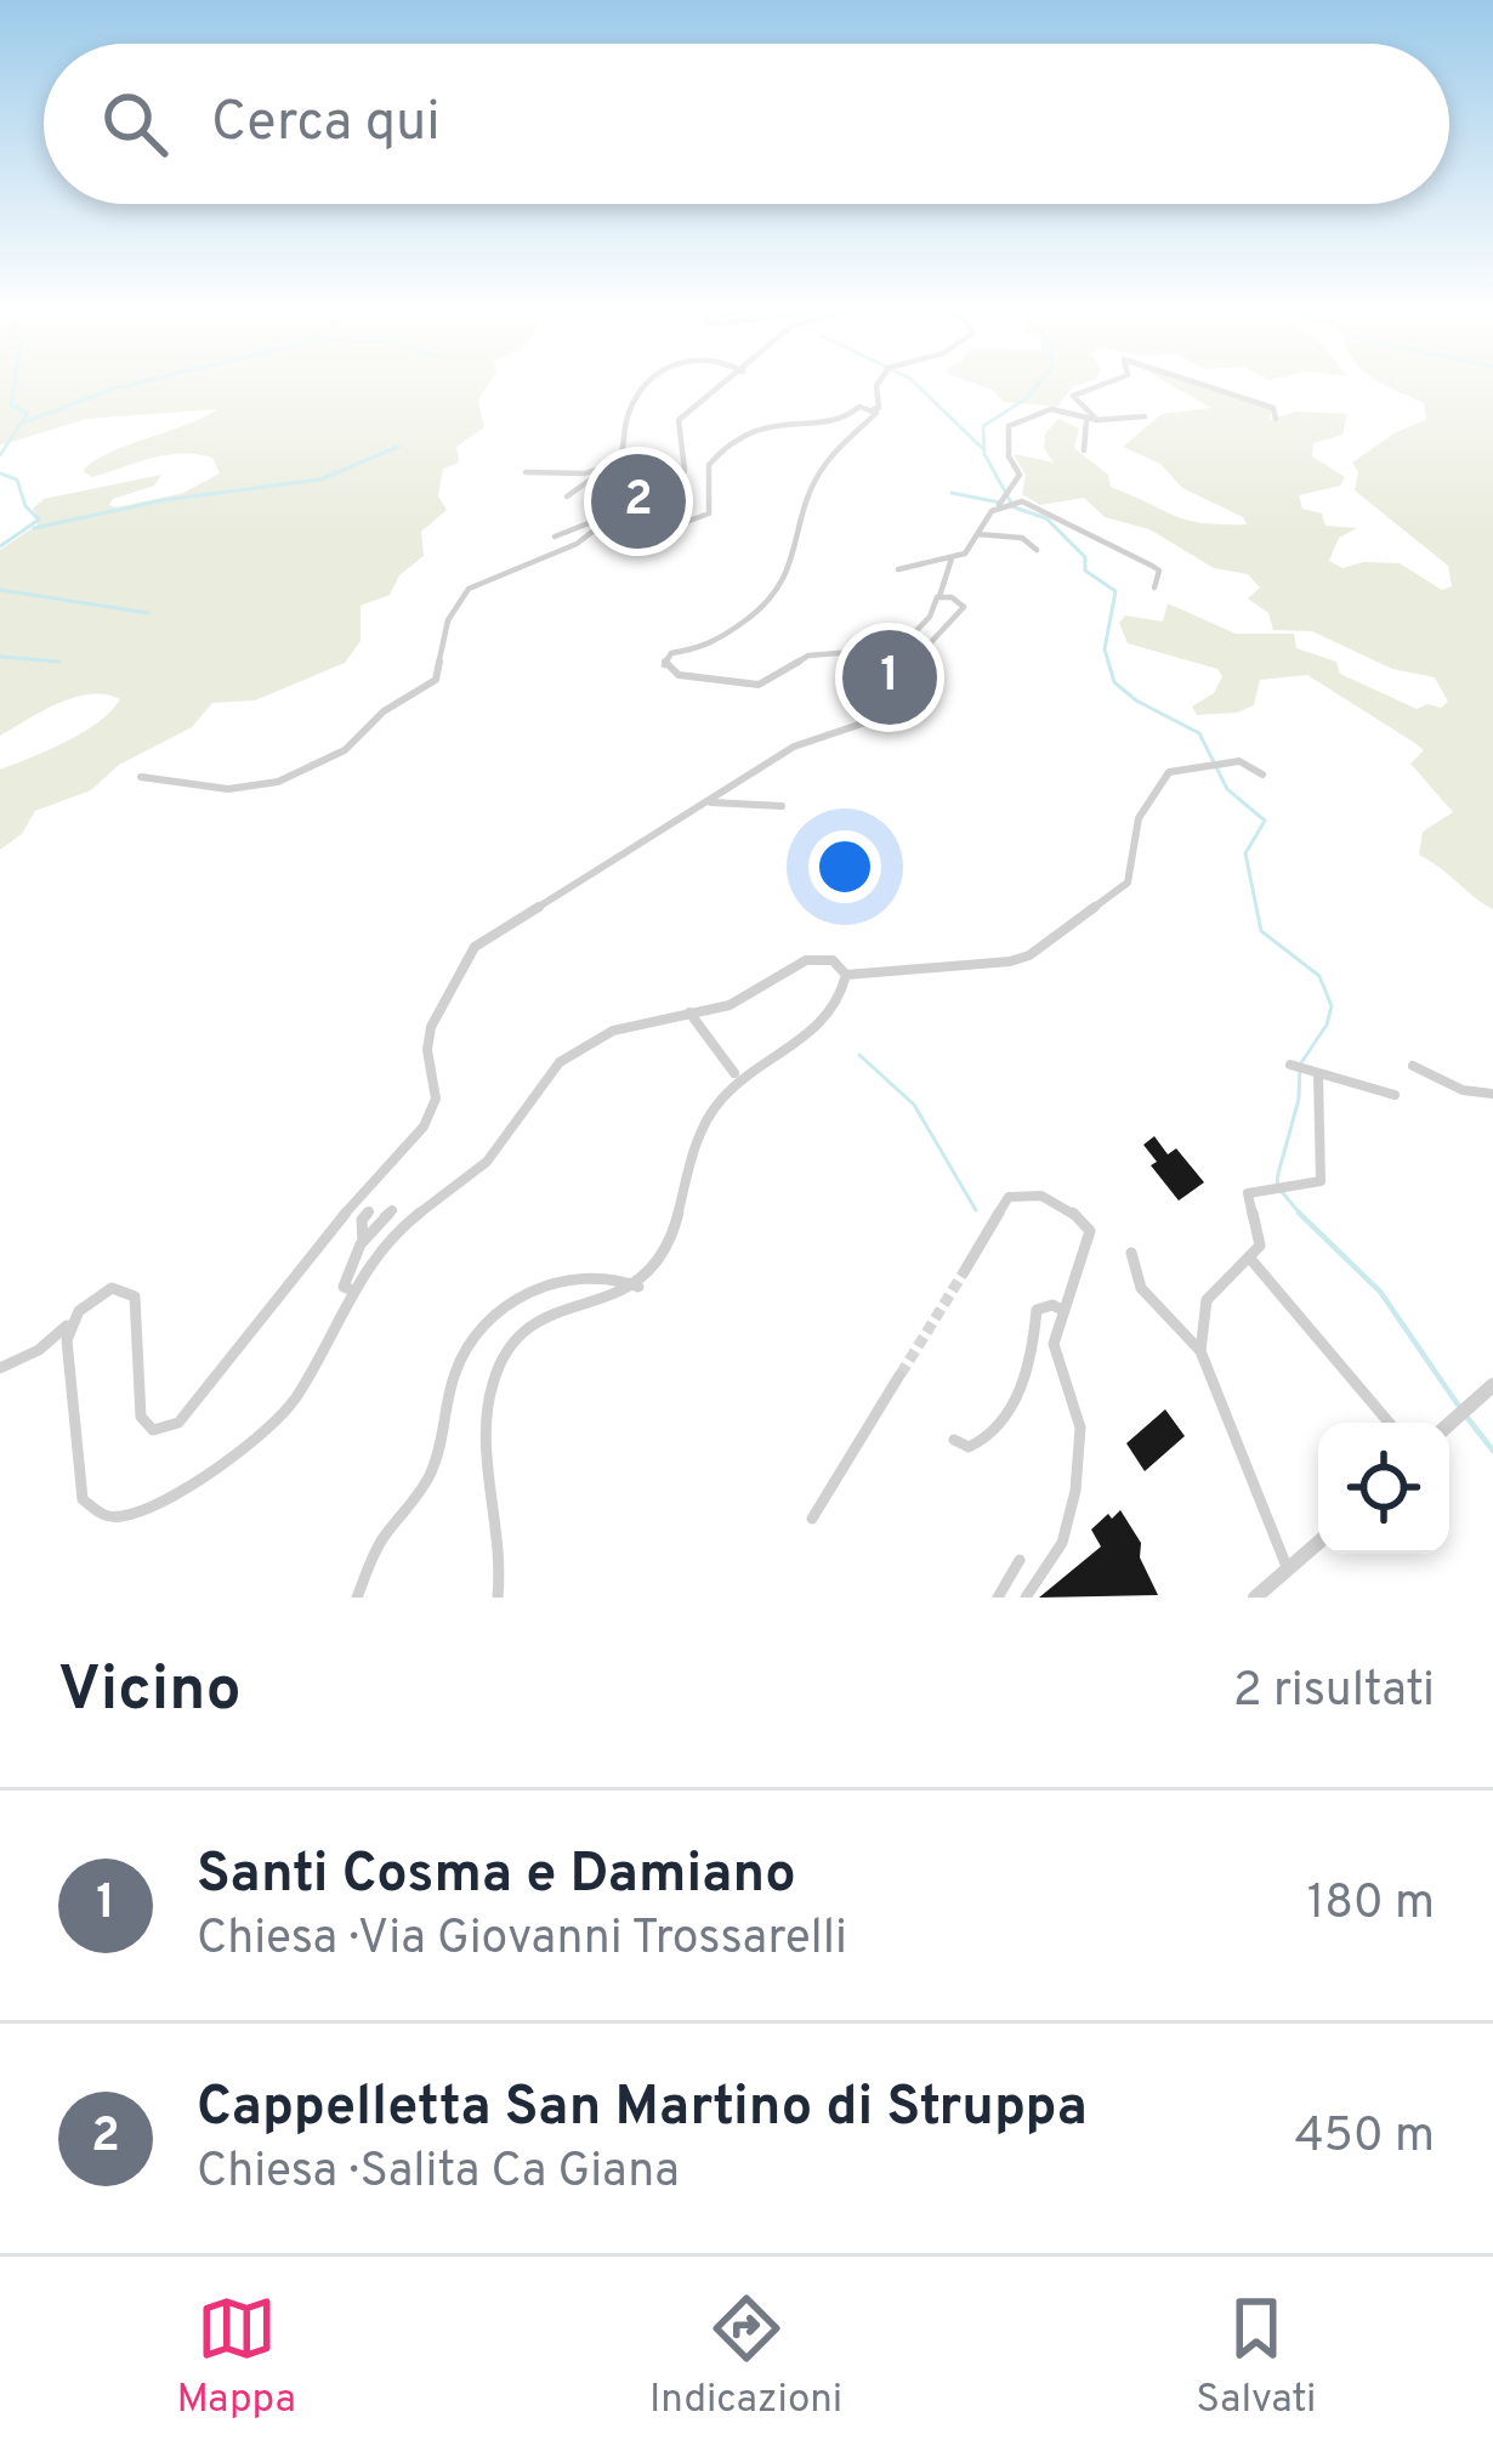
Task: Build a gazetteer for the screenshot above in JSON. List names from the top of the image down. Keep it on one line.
{"page":{"search":"Cerca qui","pins":["2","1"],"heading":["Vicino","2 risultati"],"list":[{"mark":"1","name":"Santi Cosma e Damiano","note":"Chiesa · Via Giovanni Trossarelli","value":"180 m"},{"mark":"2","name":"Cappelletta San Martino di Struppa","note":"Chiesa · Salita Ca Giana","value":"450 m"}],"nav":["Mappa","Indicazioni","Salvati"]}}
